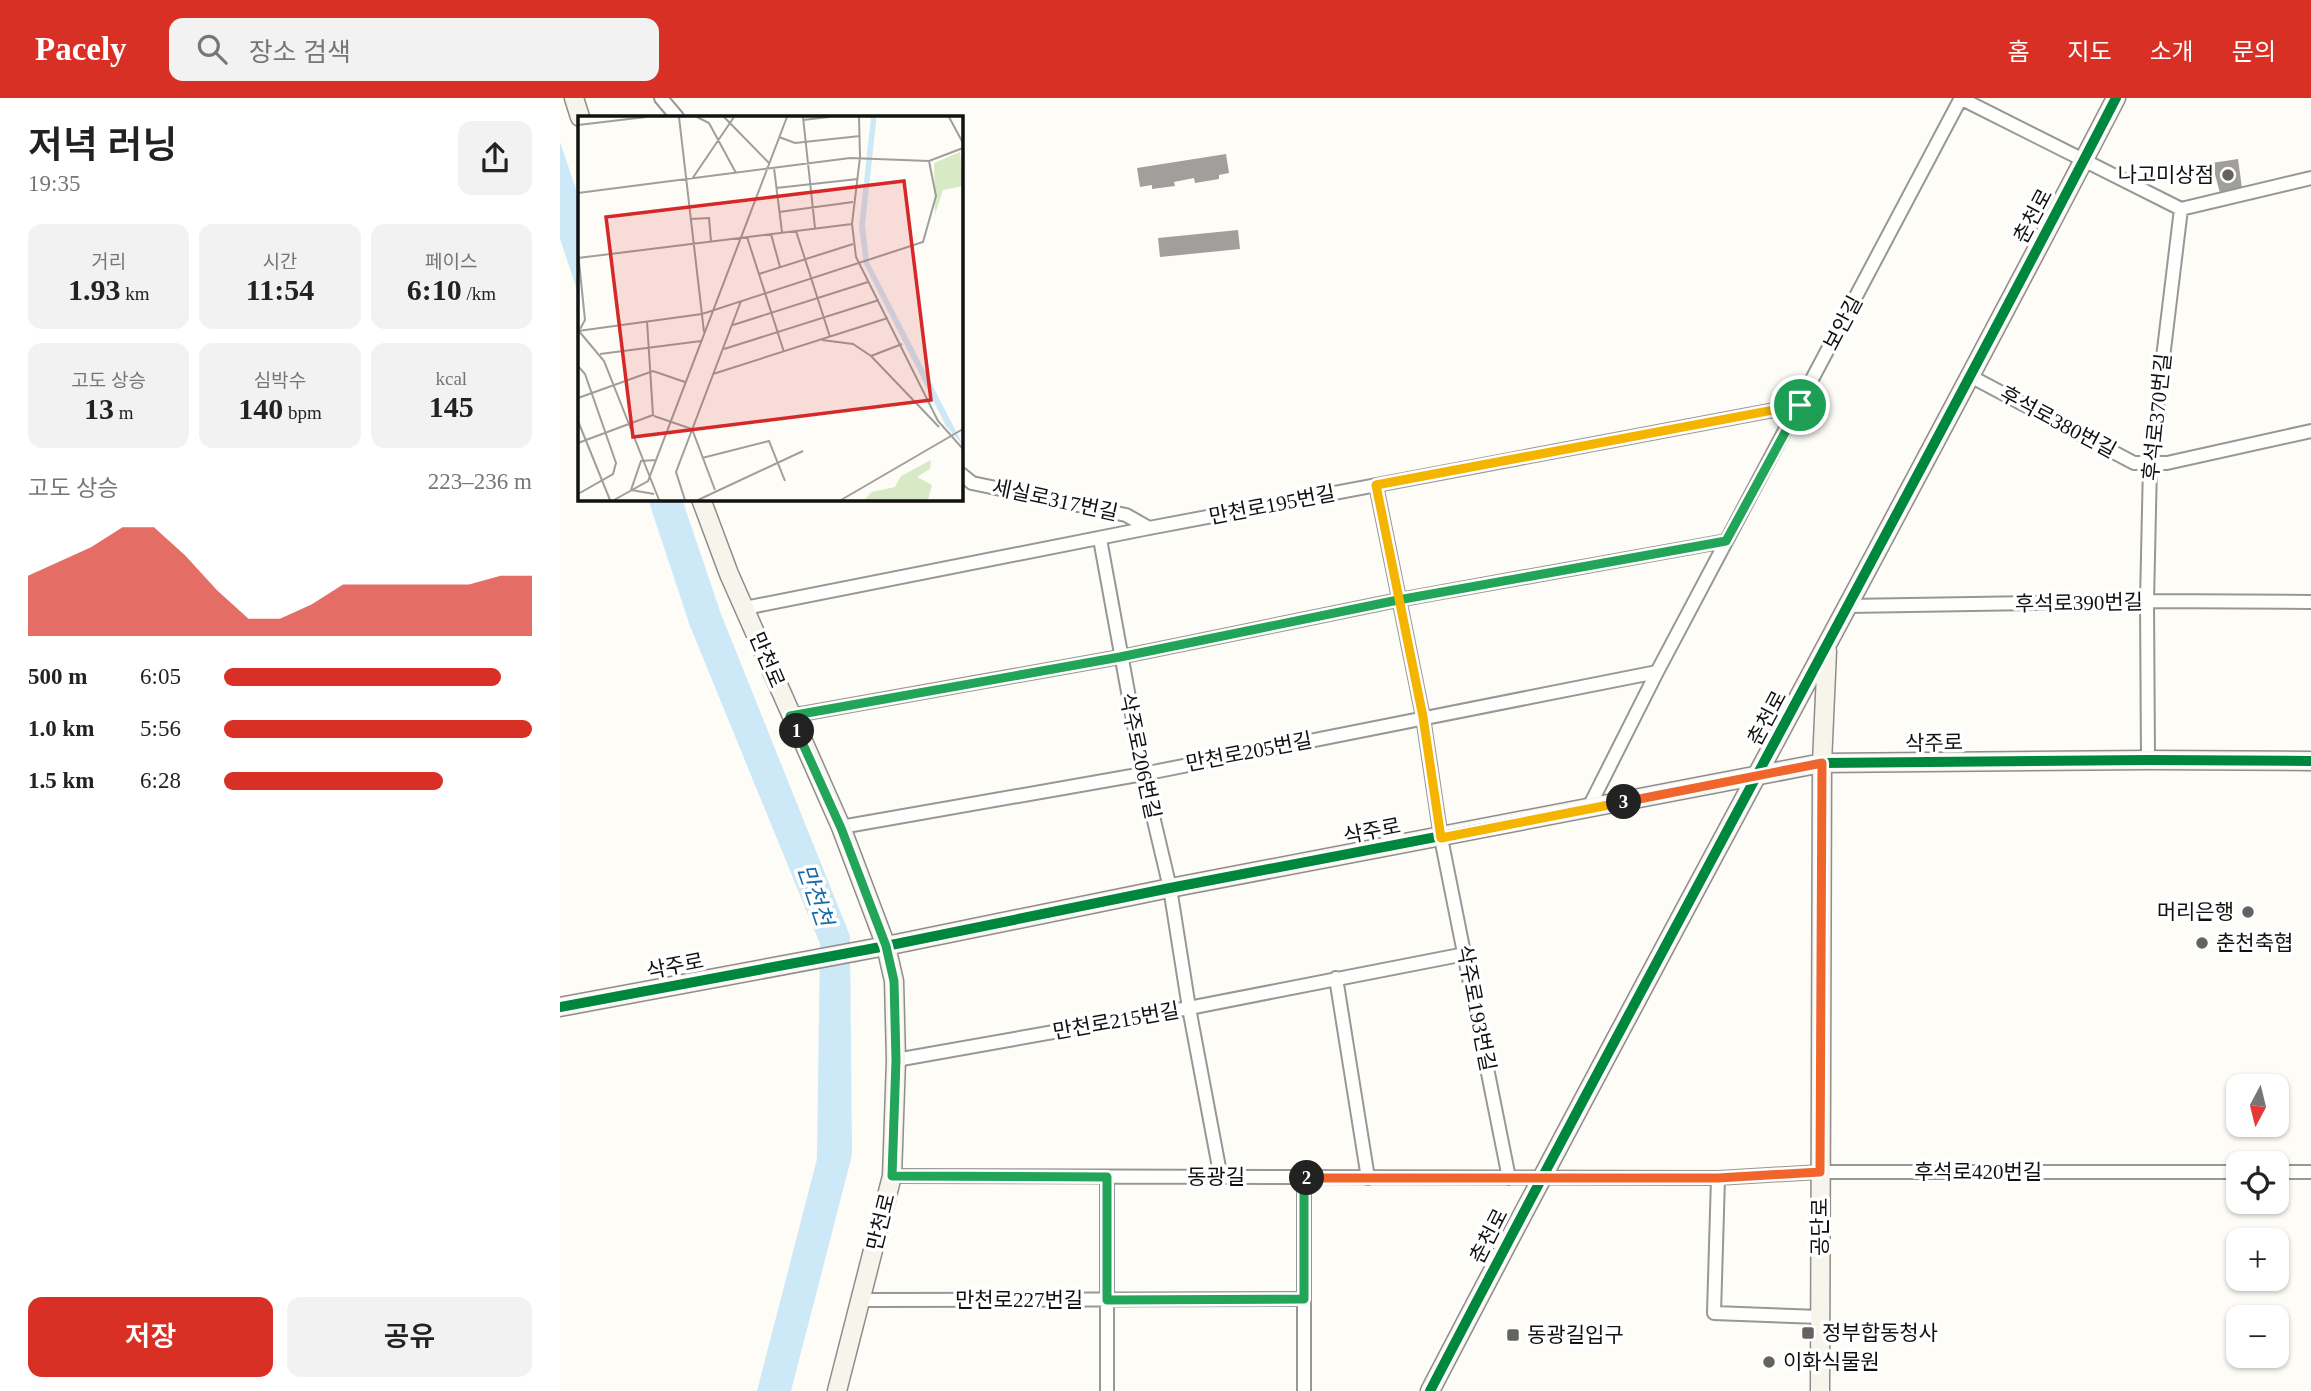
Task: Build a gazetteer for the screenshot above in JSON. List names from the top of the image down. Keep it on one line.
{"streets":{"street":["춘천로","보안길","후석로370번길","후석로380번길","세실로317번길","만천로195번길","후석로390번길","만천로","삭주로","만천로205번길","삭주로206번길","삭주로193번길","만천로215번길","후석로420번길","동광길","공단로","만천로227번길"]},"crossings":[["춘천로","후석로380번길"],["춘천로","후석로390번길"],["춘천로","삭주로"],["춘천로","후석로420번길"],["춘천로","동광길"],["춘천로","공단로"],["보안길","만천로195번길"],["보안길","삭주로"],["보안길","만천로205번길"],["후석로370번길","후석로380번길"],["후석로370번길","후석로390번길"],["후석로370번길","삭주로"],["세실로317번길","만천로195번길"],["만천로195번길","만천로"],["만천로195번길","삭주로206번길"],["만천로195번길","삭주로193번길"],["만천로","삭주로"],["만천로","만천로205번길"],["만천로","만천로215번길"],["만천로","동광길"],["만천로","만천로227번길"],["삭주로","삭주로206번길"],["삭주로","삭주로193번길"],["삭주로","공단로"],["만천로205번길","삭주로206번길"],["만천로205번길","삭주로193번길"],["삭주로206번길","만천로215번길"],["삭주로206번길","동광길"],["삭주로193번길","만천로215번길"],["삭주로193번길","동광길"],["후석로420번길","동광길"],["후석로420번길","공단로"]],"water":["만천천"],"places":{"other":["나고미상점","머리은행","춘천축협","이화식물원"],"transit":["정부합동청사","동광길입구"]},"north":"bottom","page":{"header":"Pacely","search":"장소 검색","nav":["홈","지도","소개","문의"],"heading":["저녁 러닝","19:35"],"stats":[["거리","1.93 km"],["시간","11:54"],["페이스","6:10 /km"],["고도 상승","13 m"],["심박수","140 bpm"],["kcal","145"]],"chart":["고도 상승","223–236 m"],"list":[{"name":"500 m","note":"6:05"},{"name":"1.0 km","note":"5:56"},{"name":"1.5 km","note":"6:28"}],"pins":["1","3","2"],"map_buttons":["+","−"],"buttons":["저장","공유"]}}
